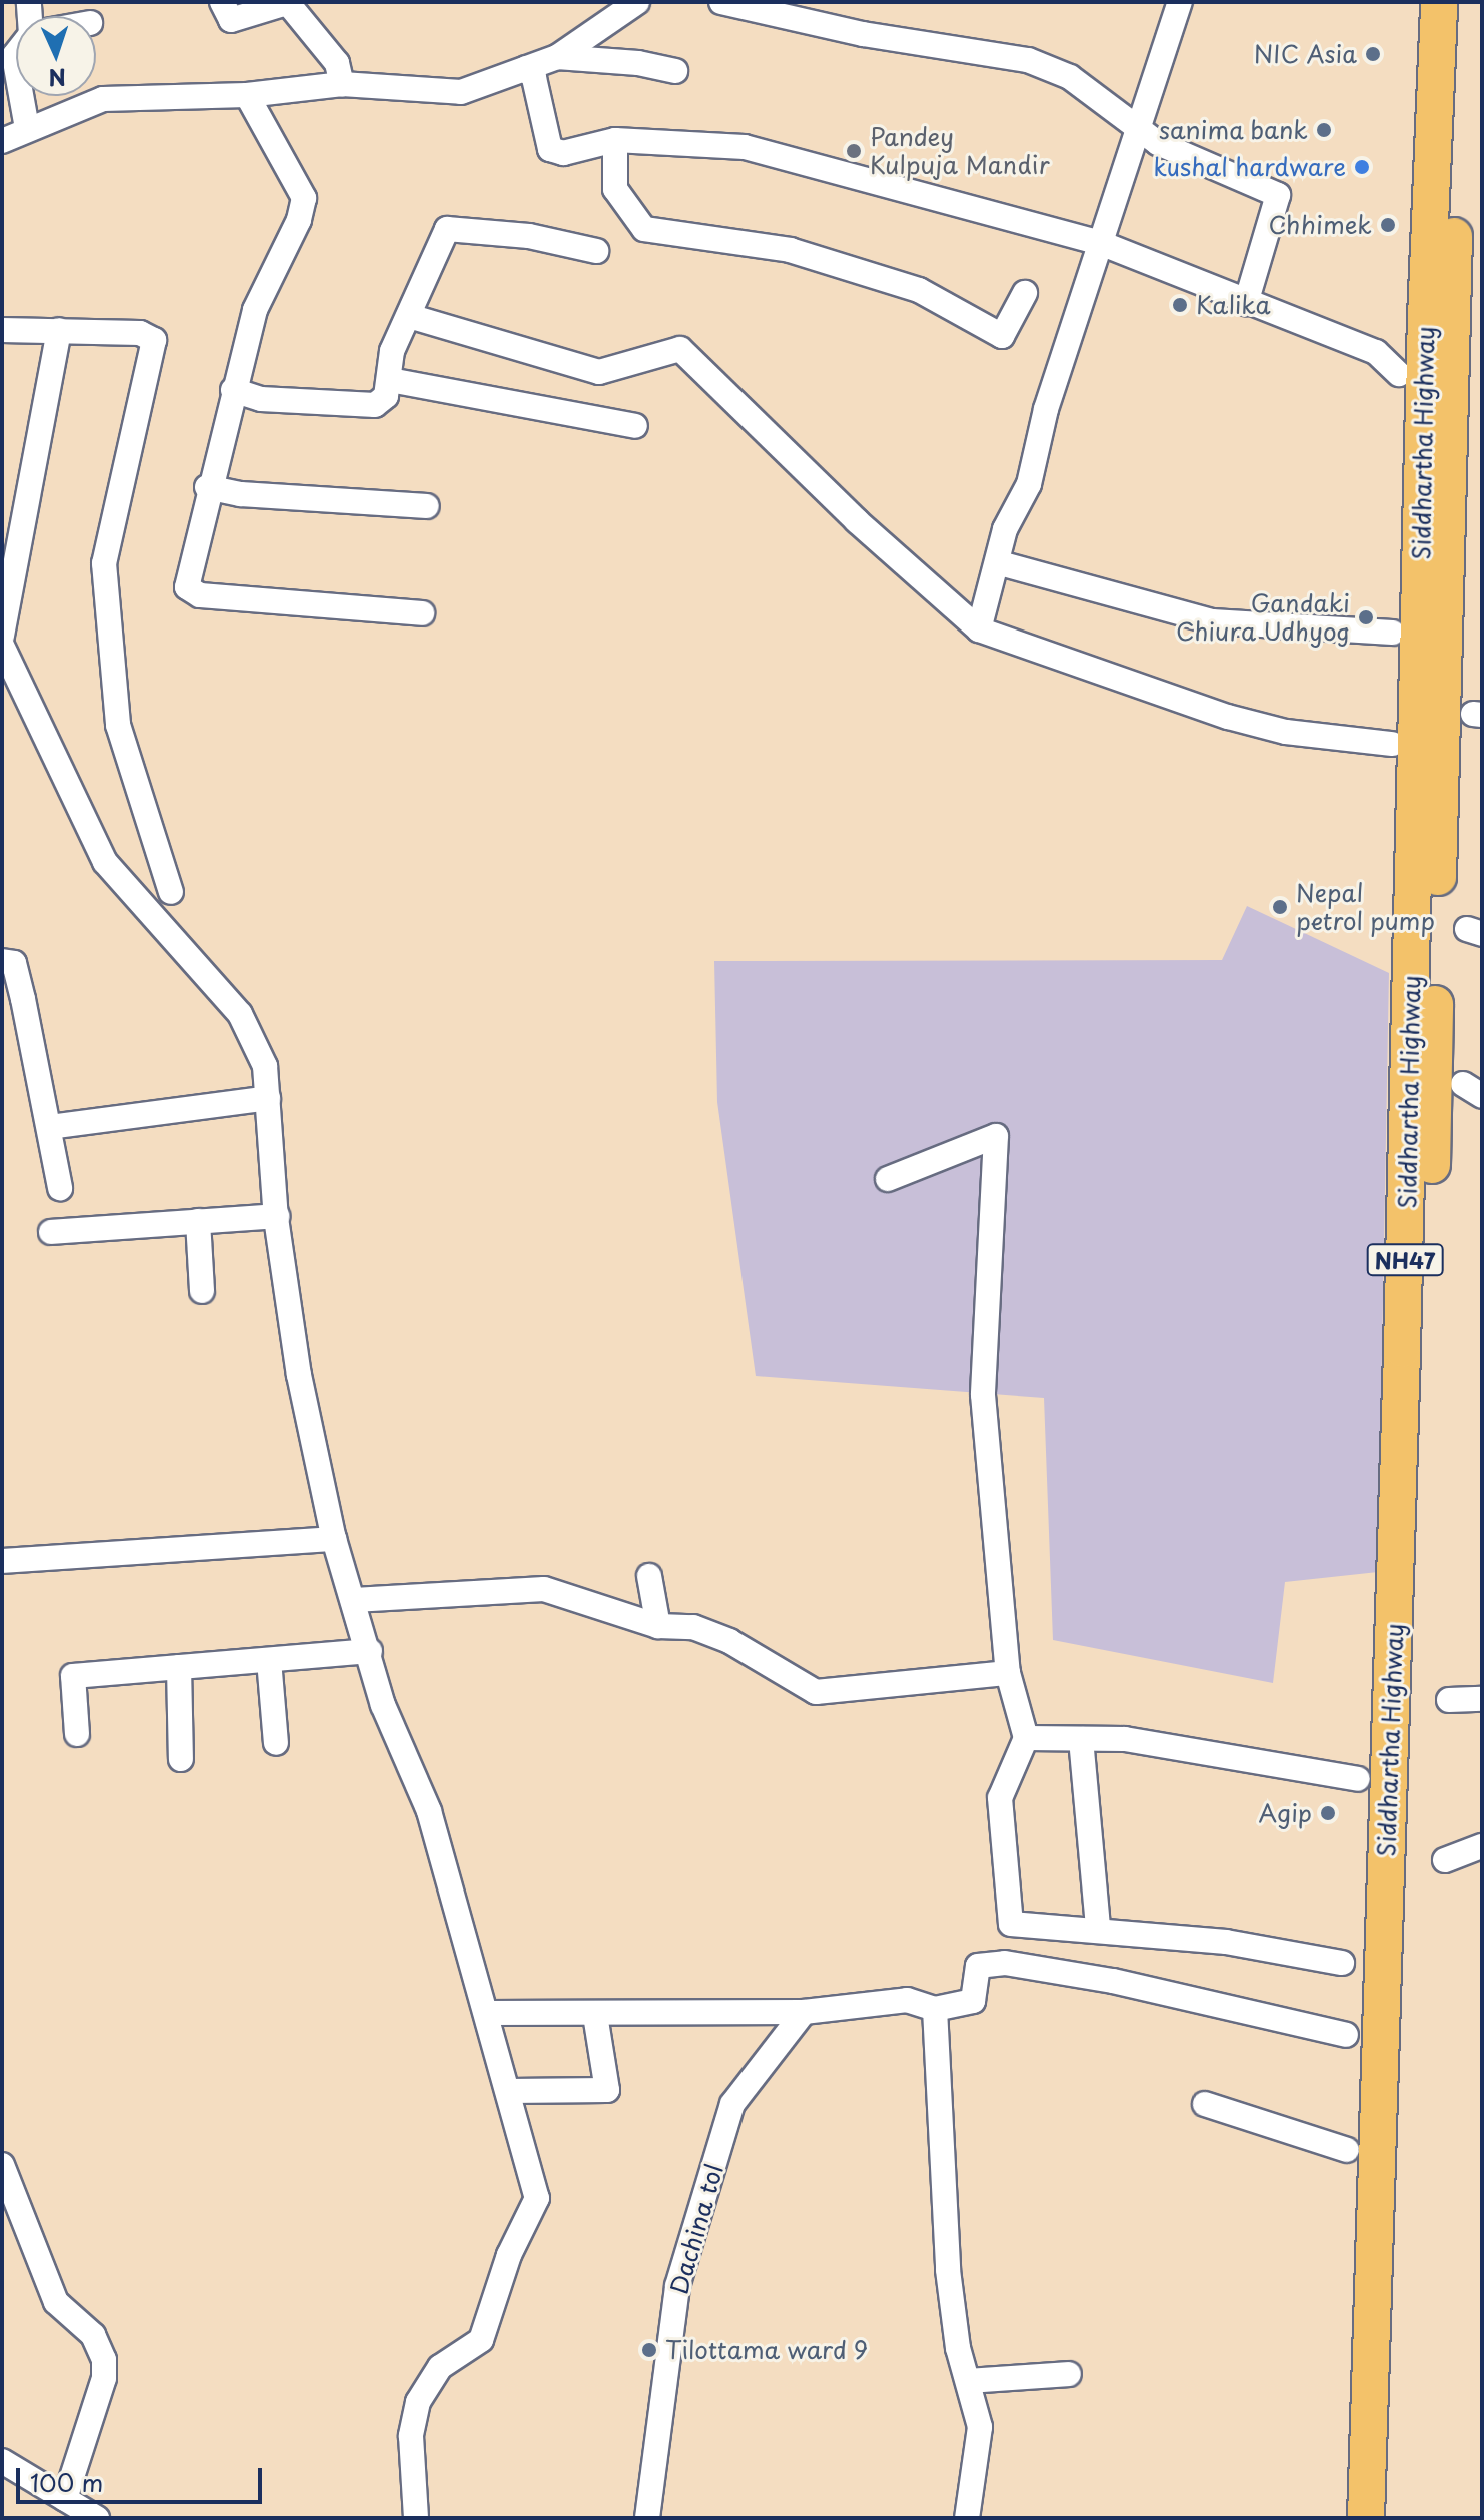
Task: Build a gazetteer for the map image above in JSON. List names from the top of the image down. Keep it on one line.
{"streets":{"highway":["Siddhartha Highway","NH47"],"street":["Dachina tol"]},"places":["NIC Asia","sanima bank","Pandey Kulpuja Mandir","kushal hardware","Chhimek","Kalika","Gandaki Chiura Udhyog","Nepal petrol pump","Agip","Tilottama ward 9"],"scale_bar":"100 m","north":"bottom"}
